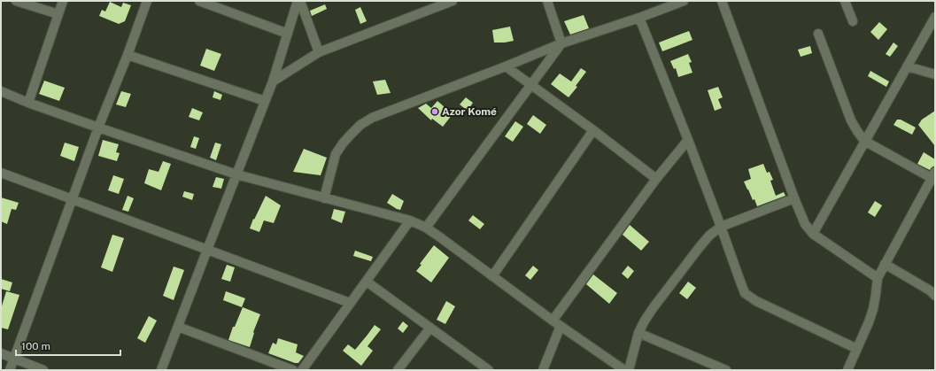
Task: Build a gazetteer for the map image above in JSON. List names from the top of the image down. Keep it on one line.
{"places":["Azor Komé"],"scale_bar":"100 m"}
